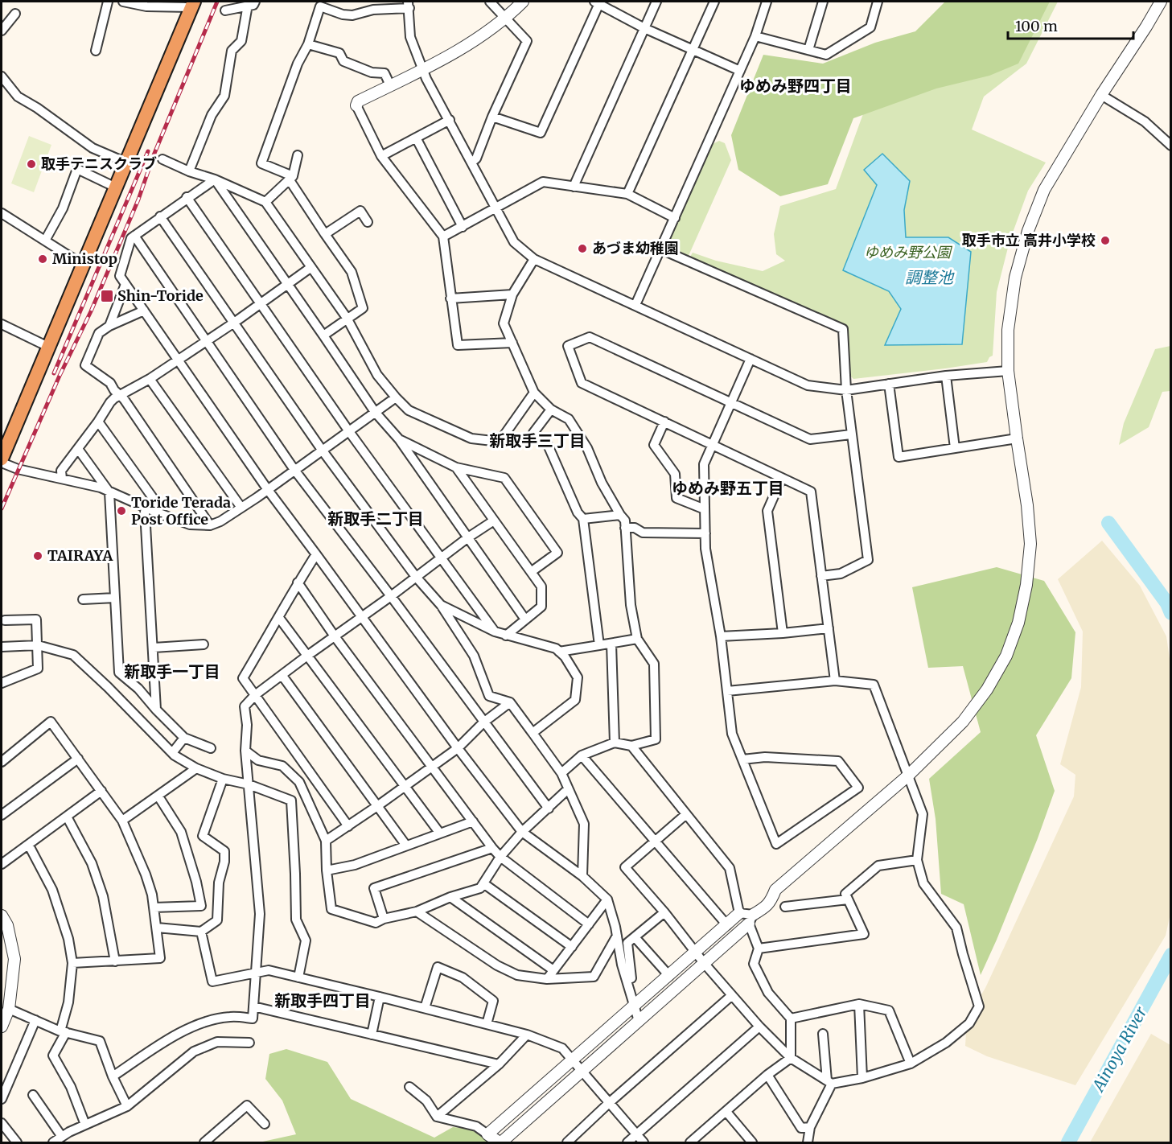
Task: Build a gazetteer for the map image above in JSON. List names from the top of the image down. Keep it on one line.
{"districts":["ゆめみ野四丁目","新取手三丁目","ゆめみ野五丁目","新取手二丁目","新取手一丁目","新取手四丁目"],"water":["調整池","Ainoya River"],"parks":["ゆめみ野公園"],"places":{"other":["取手テニスクラブ","取手市立 高井小学校","あづま幼稚園","Ministop","Toride Terada Post Office","TAIRAYA"],"transit":["Shin-Toride"]},"scale_bar":"100 m"}
